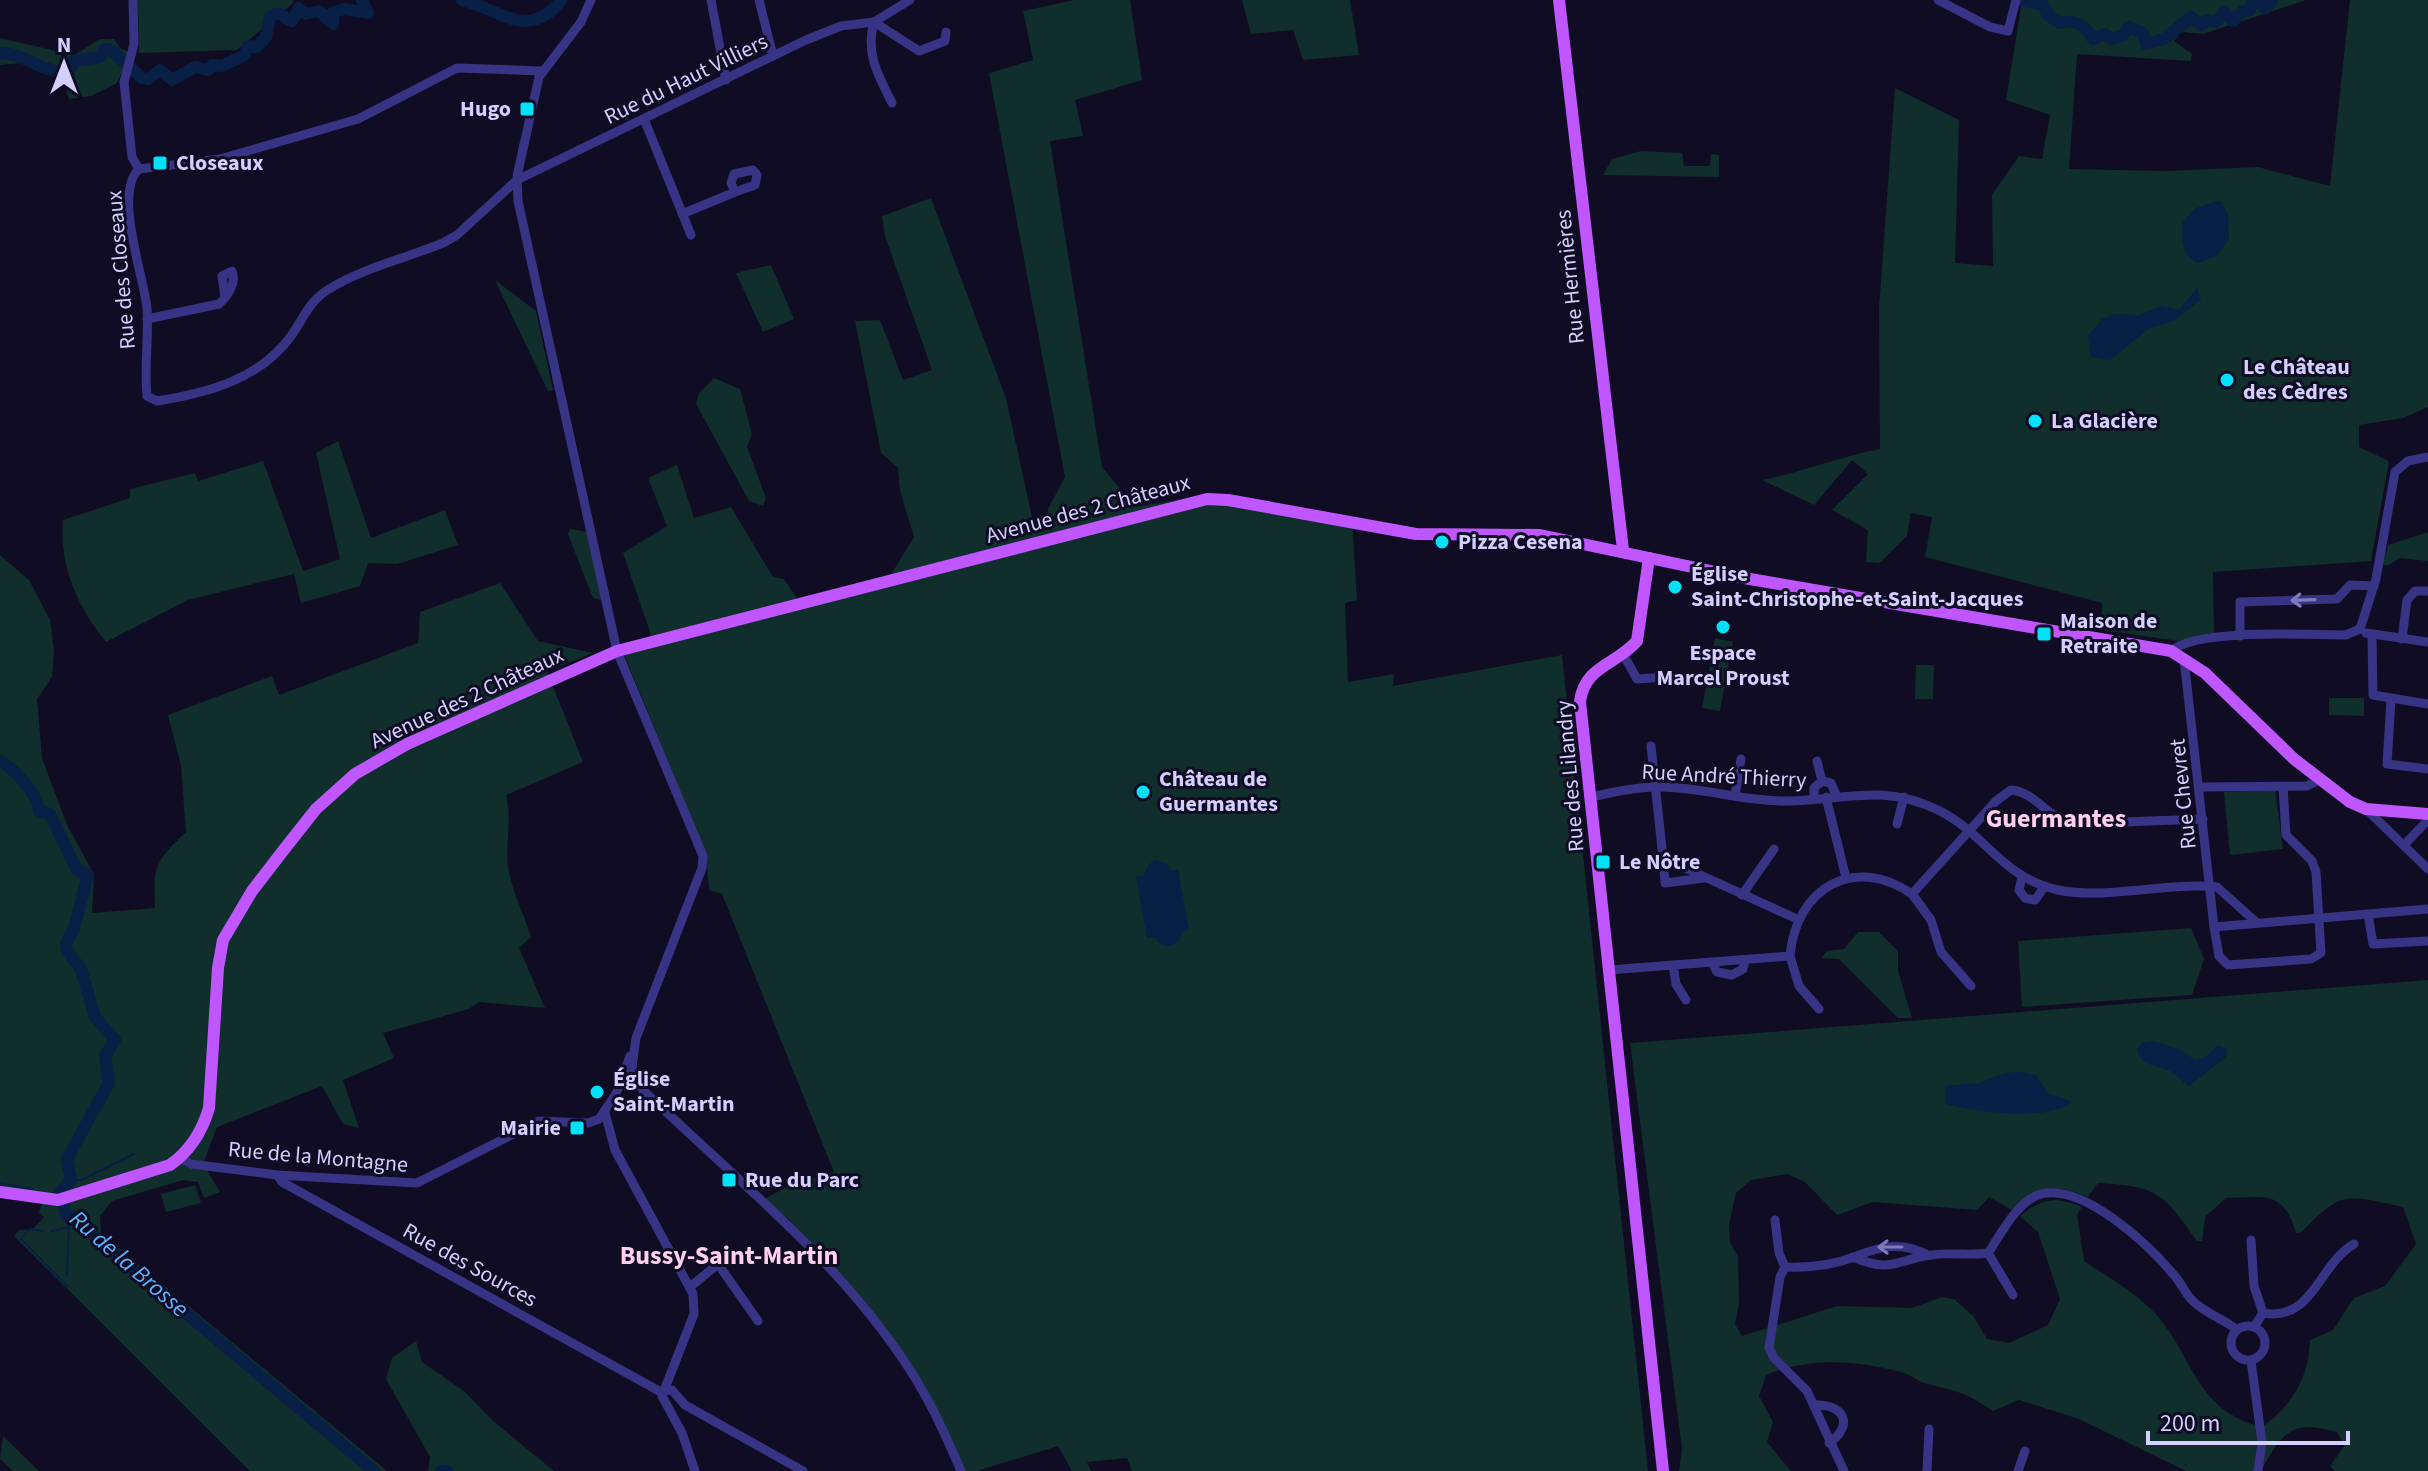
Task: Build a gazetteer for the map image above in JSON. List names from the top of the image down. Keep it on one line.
{"streets":{"main road":["Rue Hermières","Avenue des 2 Châteaux","Rue des Lilandry"],"street":["Rue du Haut Villiers","Rue des Closeaux","Rue André Thierry","Rue Chevret","Rue de la Montagne","Rue des Sources"]},"crossings":[["Rue du Haut Villiers","Rue des Closeaux"],["Rue Hermières","Avenue des 2 Châteaux"],["Avenue des 2 Châteaux","Rue Chevret"],["Avenue des 2 Châteaux","Rue de la Montagne"],["Rue des Lilandry","Rue André Thierry"],["Rue André Thierry","Rue Chevret"],["Rue de la Montagne","Rue des Sources"]],"districts":["Guermantes","Bussy-Saint-Martin"],"water":["Ru de la Brosse"],"places":{"transit":["Hugo","Closeaux","Maison de Retraite","Le Nôtre","Mairie","Rue du Parc"],"other":["Le Château des Cèdres","La Glacière","Pizza Cesena","Église Saint-Christophe-et-Saint-Jacques","Espace Marcel Proust","Château de Guermantes","Église Saint-Martin"]},"scale_bar":"200 m","north":"top"}
